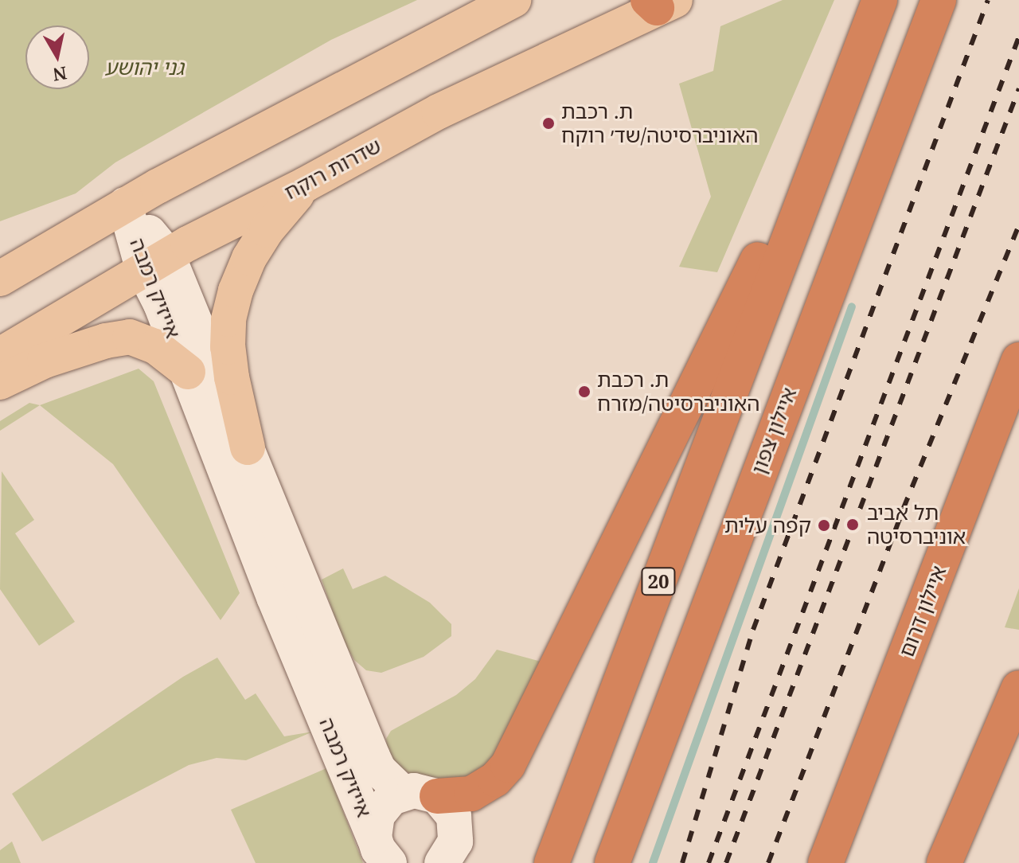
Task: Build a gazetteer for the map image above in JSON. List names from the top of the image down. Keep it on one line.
{"streets":{"highway":["איילון צפון","20","איילון דרום"],"main road":["שדרות רוקח"],"street":["אייזיק רמבה"]},"crossings":[["שדרות רוקח","אייזיק רמבה"]],"parks":["גני יהושע"],"places":["ת. רכבת האוניברסיטה/שד׳ רוקח","ת. רכבת האוניברסיטה/מזרח","תל אביב אוניברסיטה","קפה עלית"],"north":"bottom"}
